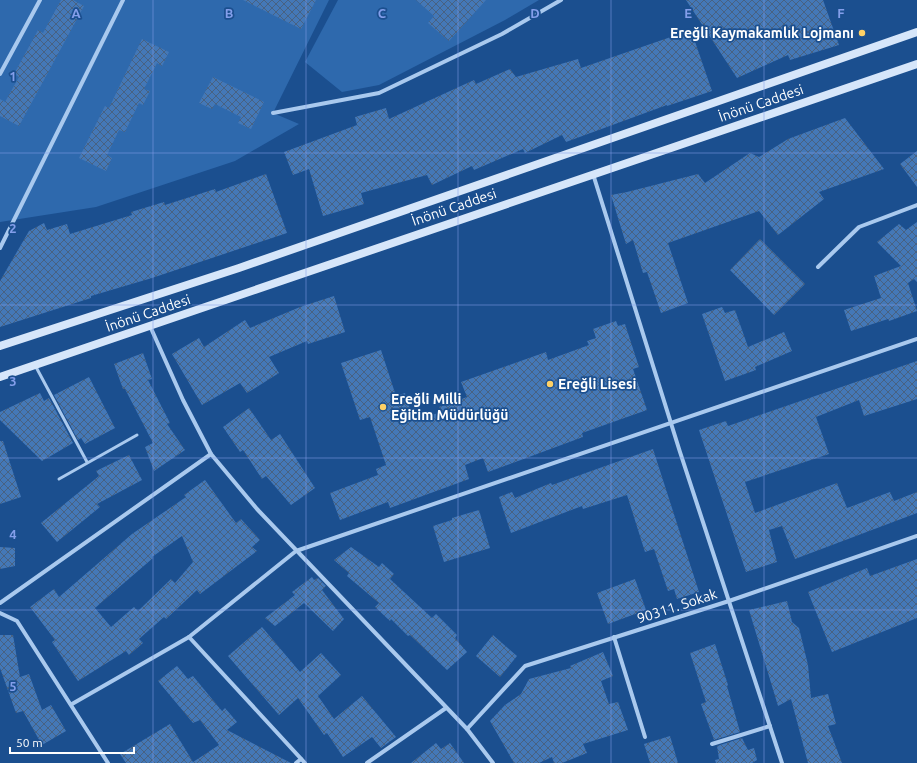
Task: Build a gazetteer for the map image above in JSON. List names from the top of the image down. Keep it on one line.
{"streets":{"main road":["İnönü Caddesi"],"street":["90311. Sokak"]},"places":["Ereğli Kaymakamlık Lojmanı","Ereğli Lisesi","Ereğli Milli Eğitim Müdürlüğü"],"scale_bar":"50 m","grid":{"columns":["A","B","C","D","E","F"],"rows":["1","2","3","4","5"]}}
